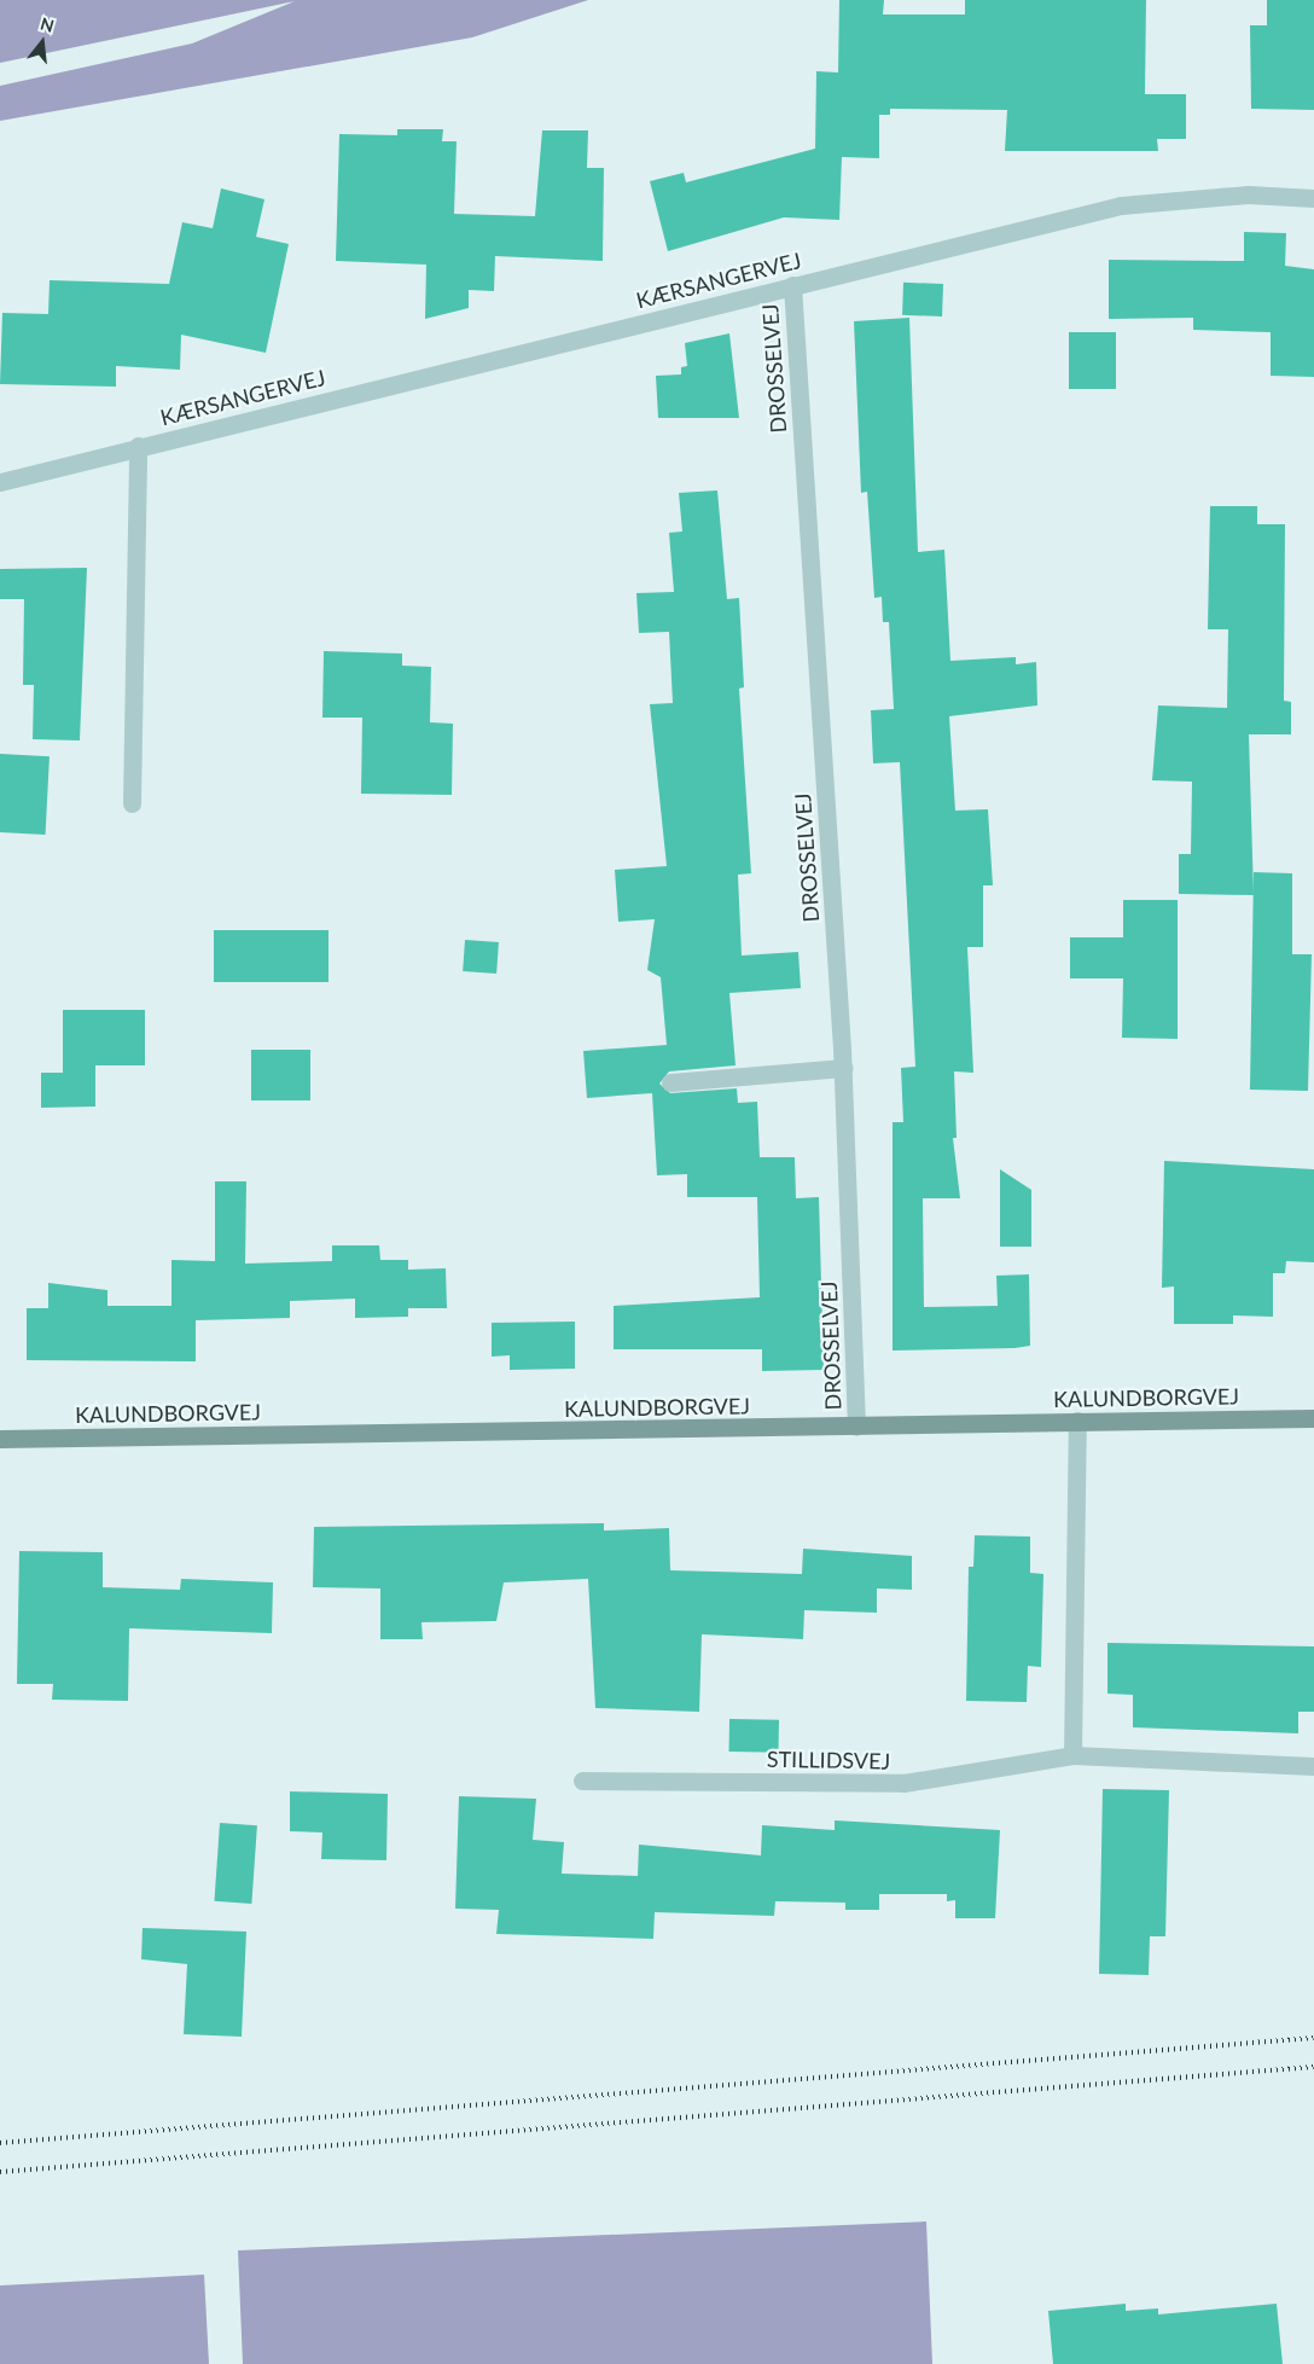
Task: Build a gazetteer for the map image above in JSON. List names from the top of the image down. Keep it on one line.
{"streets":{"street":["KÆRSANGERVEJ","DROSSELVEJ","KALUNDBORGVEJ","STILLIDSVEJ"]},"crossings":[["KÆRSANGERVEJ","DROSSELVEJ"],["DROSSELVEJ","KALUNDBORGVEJ"]],"north":"top"}
